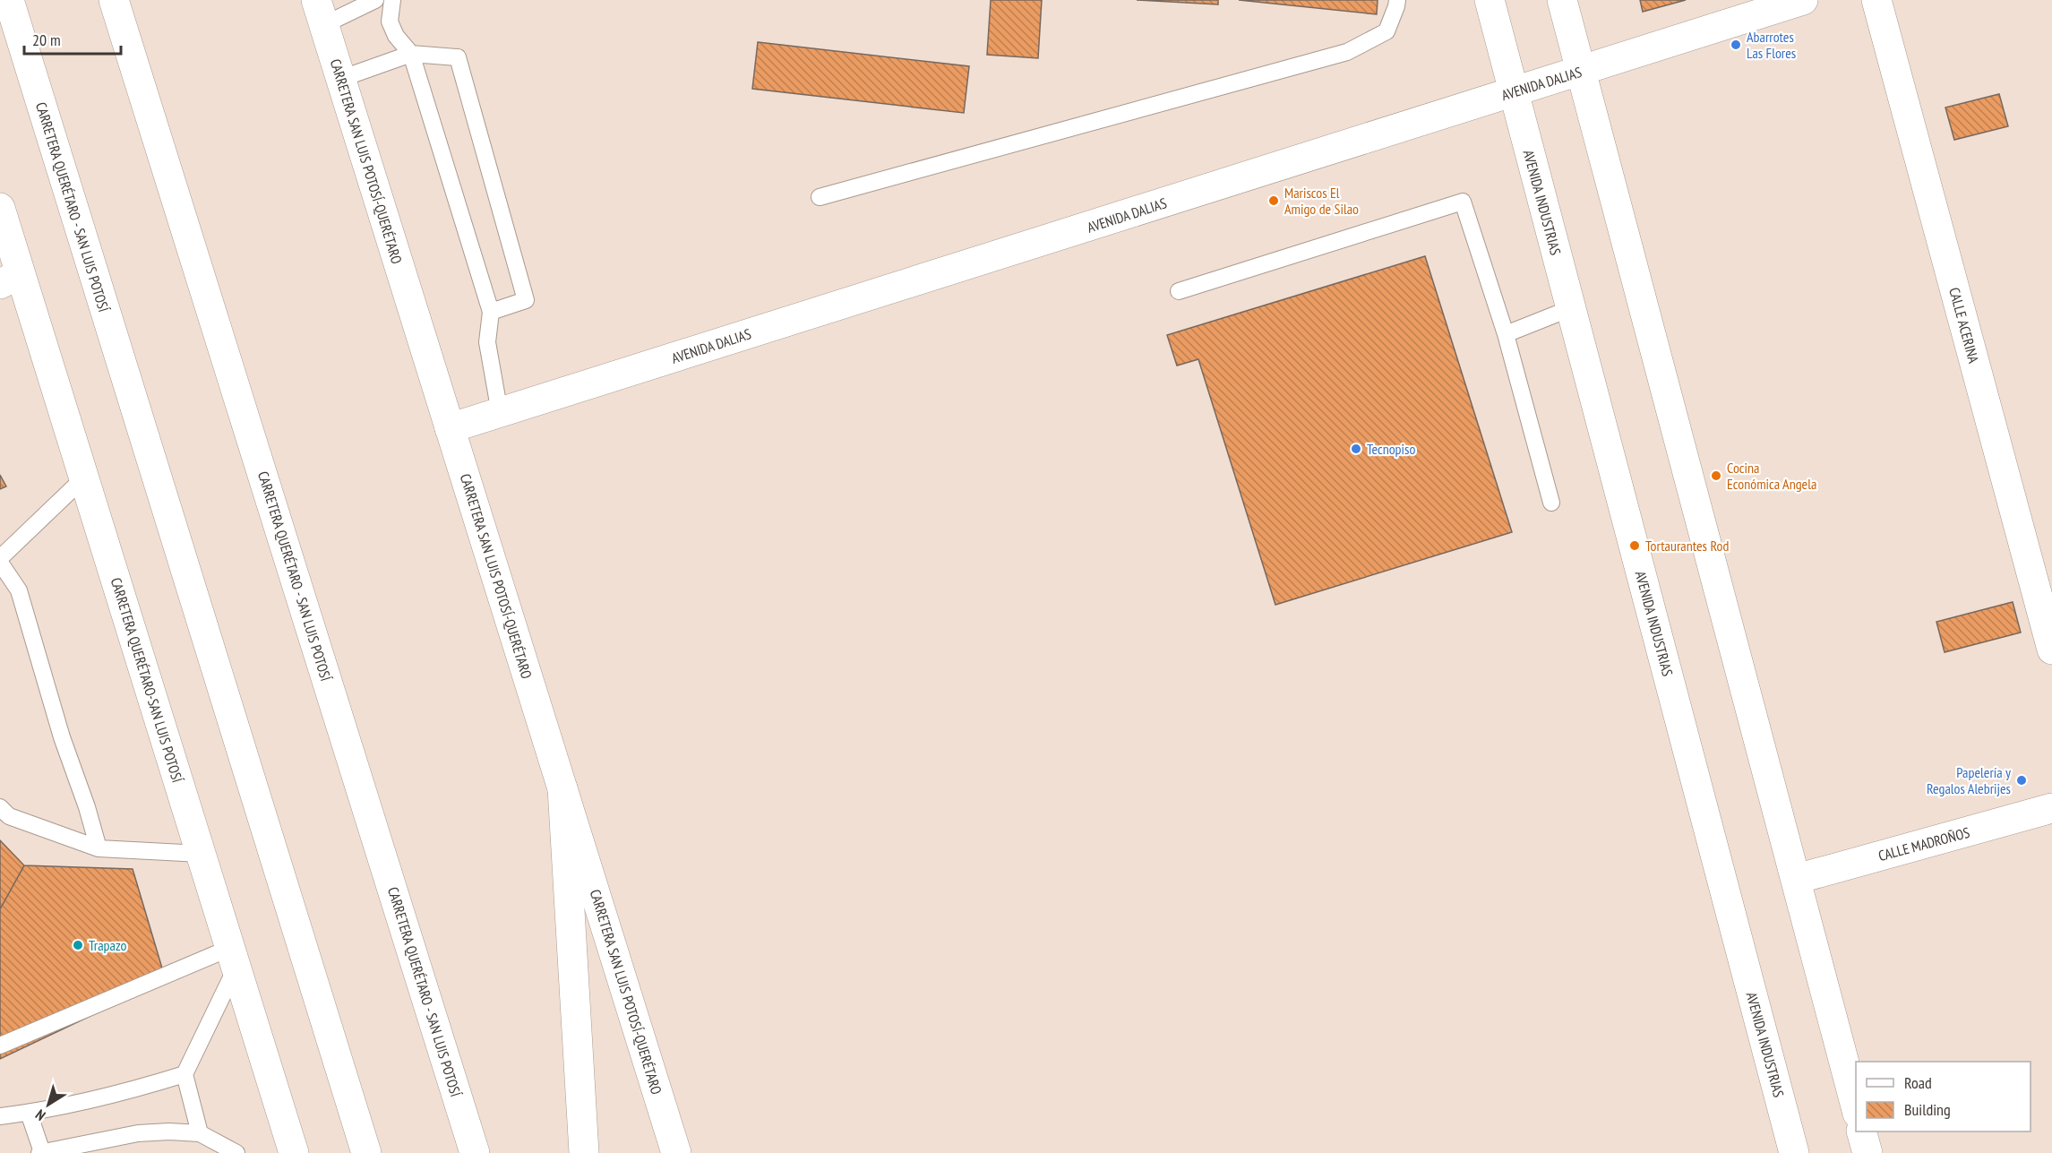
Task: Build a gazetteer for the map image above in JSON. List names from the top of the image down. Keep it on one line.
{"streets":{"main road":["AVENIDA DALIAS","CARRETERA SAN LUIS POTOSÍ-QUERÉTARO","AVENIDA INDUSTRIAS","CARRETERA QUERÉTARO - SAN LUIS POTOSÍ","CALLE ACERINA","CARRETERA QUERÉTARO-SAN LUIS POTOSÍ","CALLE MADROÑOS"]},"crossings":[["AVENIDA DALIAS","CARRETERA SAN LUIS POTOSÍ-QUERÉTARO"],["AVENIDA DALIAS","AVENIDA INDUSTRIAS"]],"places":["Abarrotes Las Flores","Mariscos El Amigo de Silao","Tecnopiso","Cocina Económica Angela","Tortaurantes Rod","Papelería y Regalos Alebrijes","Trapazo"],"legend":["Road","Building"],"scale_bar":"20 m","north":"bottom left"}
